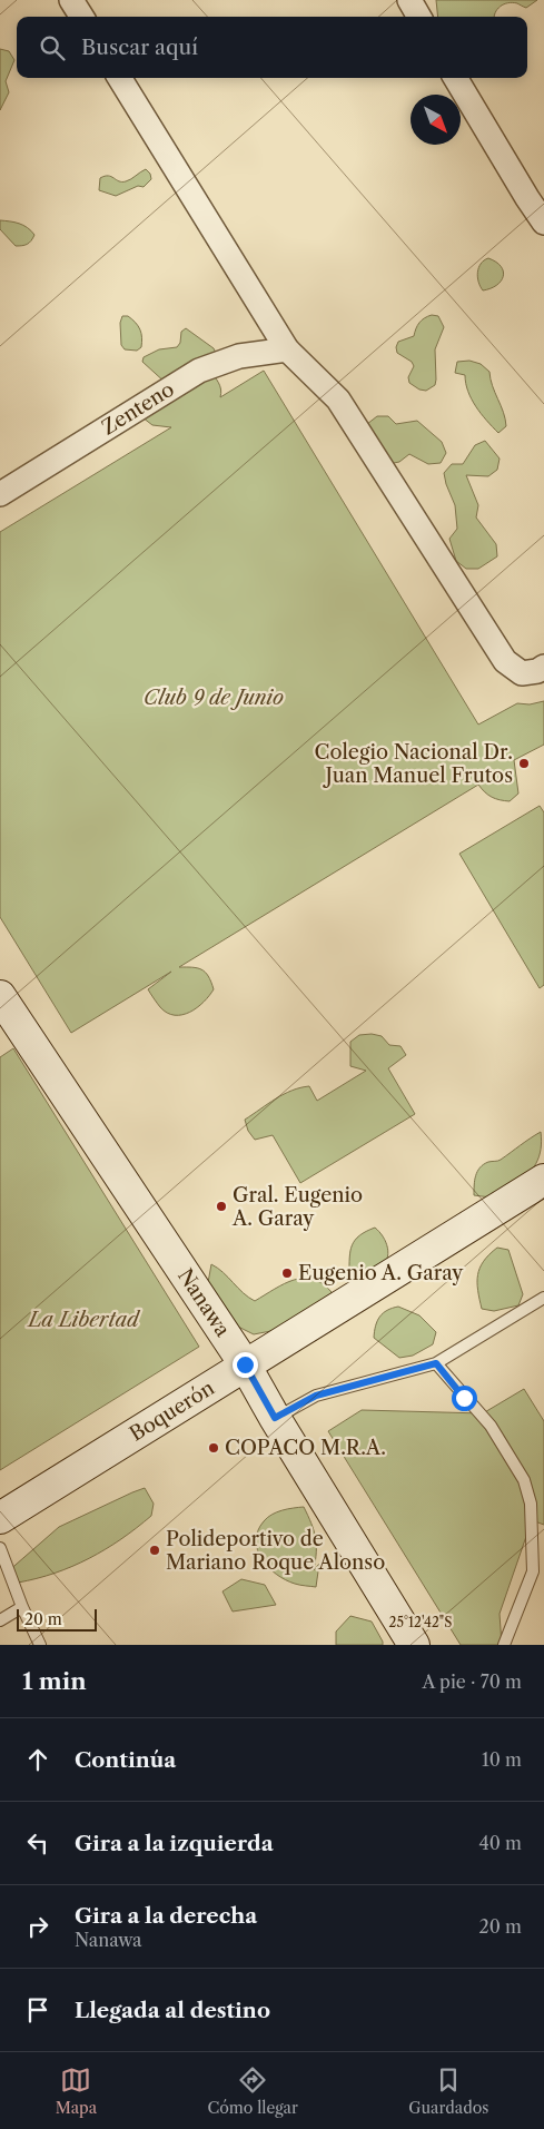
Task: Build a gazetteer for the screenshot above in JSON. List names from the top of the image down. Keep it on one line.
{"streets":{"street":["Zenteno","Nanawa","Boquerón"]},"crossings":[["Nanawa","Boquerón"]],"parks":["Club 9 de Junio","La Libertad"],"places":["Colegio Nacional Dr. Juan Manuel Frutos","Gral. Eugenio A. Garay","Eugenio A. Garay","COPACO M.R.A.","Polideportivo de Mariano Roque Alonso"],"scale_bar":"20 m","north":"bottom right","page":{"search":"Buscar aquí","scale":"20 m","heading":["1 min","A pie · 70 m"],"list":[["Continúa","10 m"],["Gira a la izquierda","40 m"],["Gira a la derecha","Nanawa","20 m"],"Llegada al destino"],"nav":["Mapa","Cómo llegar","Guardados"]},"coordinates":["25°12'42\"S"]}
